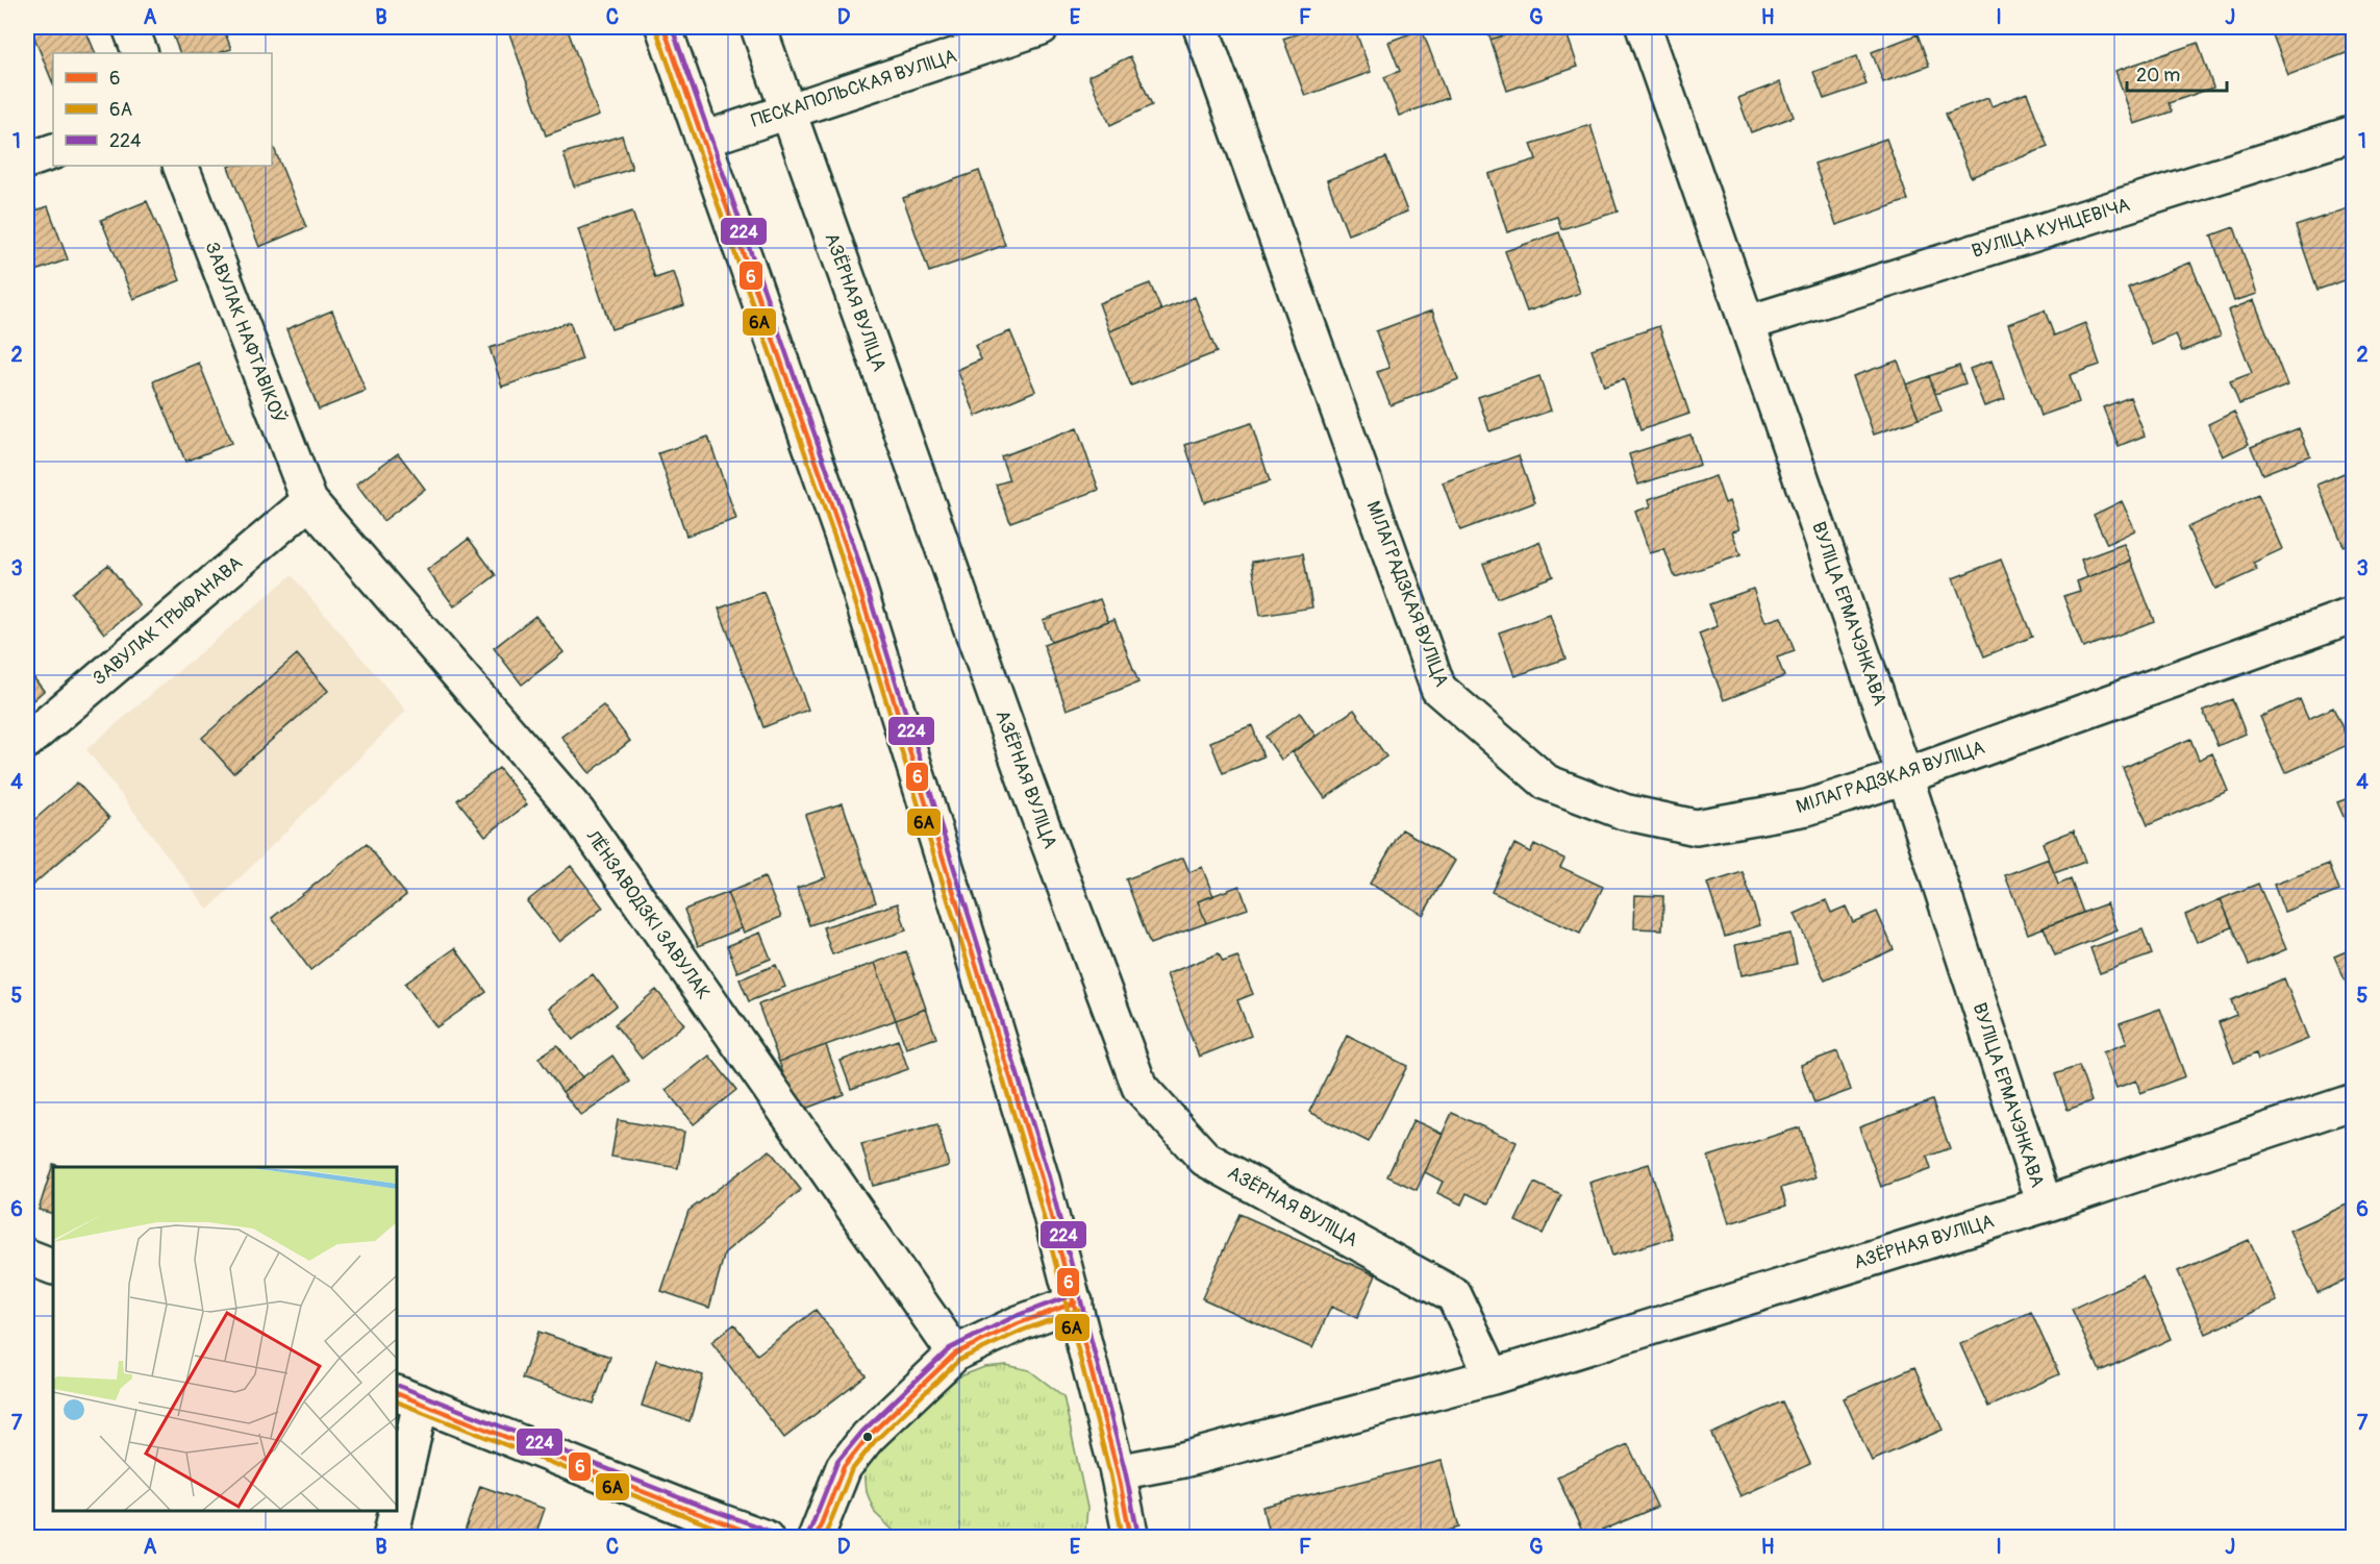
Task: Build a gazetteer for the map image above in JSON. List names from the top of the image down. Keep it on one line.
{"streets":{"street":["ПЕСКАПОЛЬСКАЯ ВУЛІЦА","ВУЛІЦА КУНЦЕВІЧА","АЗЁРНАЯ ВУЛІЦА","ЗАВУЛАК НАФТАВІКОЎ","МІЛАГРАДЗКАЯ ВУЛІЦА","ВУЛІЦА ЕРМАЧЭНКАВА","ЗАВУЛАК ТРЫФАНАВА","ЛЁНЗАВОДЗКІ ЗАВУЛАК"]},"crossings":[["ПЕСКАПОЛЬСКАЯ ВУЛІЦА","АЗЁРНАЯ ВУЛІЦА"],["ВУЛІЦА КУНЦЕВІЧА","ВУЛІЦА ЕРМАЧЭНКАВА"],["АЗЁРНАЯ ВУЛІЦА","ВУЛІЦА ЕРМАЧЭНКАВА"],["ЗАВУЛАК НАФТАВІКОЎ","ЗАВУЛАК ТРЫФАНАВА"],["ЗАВУЛАК НАФТАВІКОЎ","ЛЁНЗАВОДЗКІ ЗАВУЛАК"],["МІЛАГРАДЗКАЯ ВУЛІЦА","ВУЛІЦА ЕРМАЧЭНКАВА"],["ЗАВУЛАК ТРЫФАНАВА","ЛЁНЗАВОДЗКІ ЗАВУЛАК"]],"lines":["transit line 6","transit line 224","transit line 6А"],"legend":["6","6А","224"],"scale_bar":"20 m","grid":{"columns":["A","B","C","D","E","F","G","H","I","J"],"rows":["1","2","3","4","5","6","7"]}}
